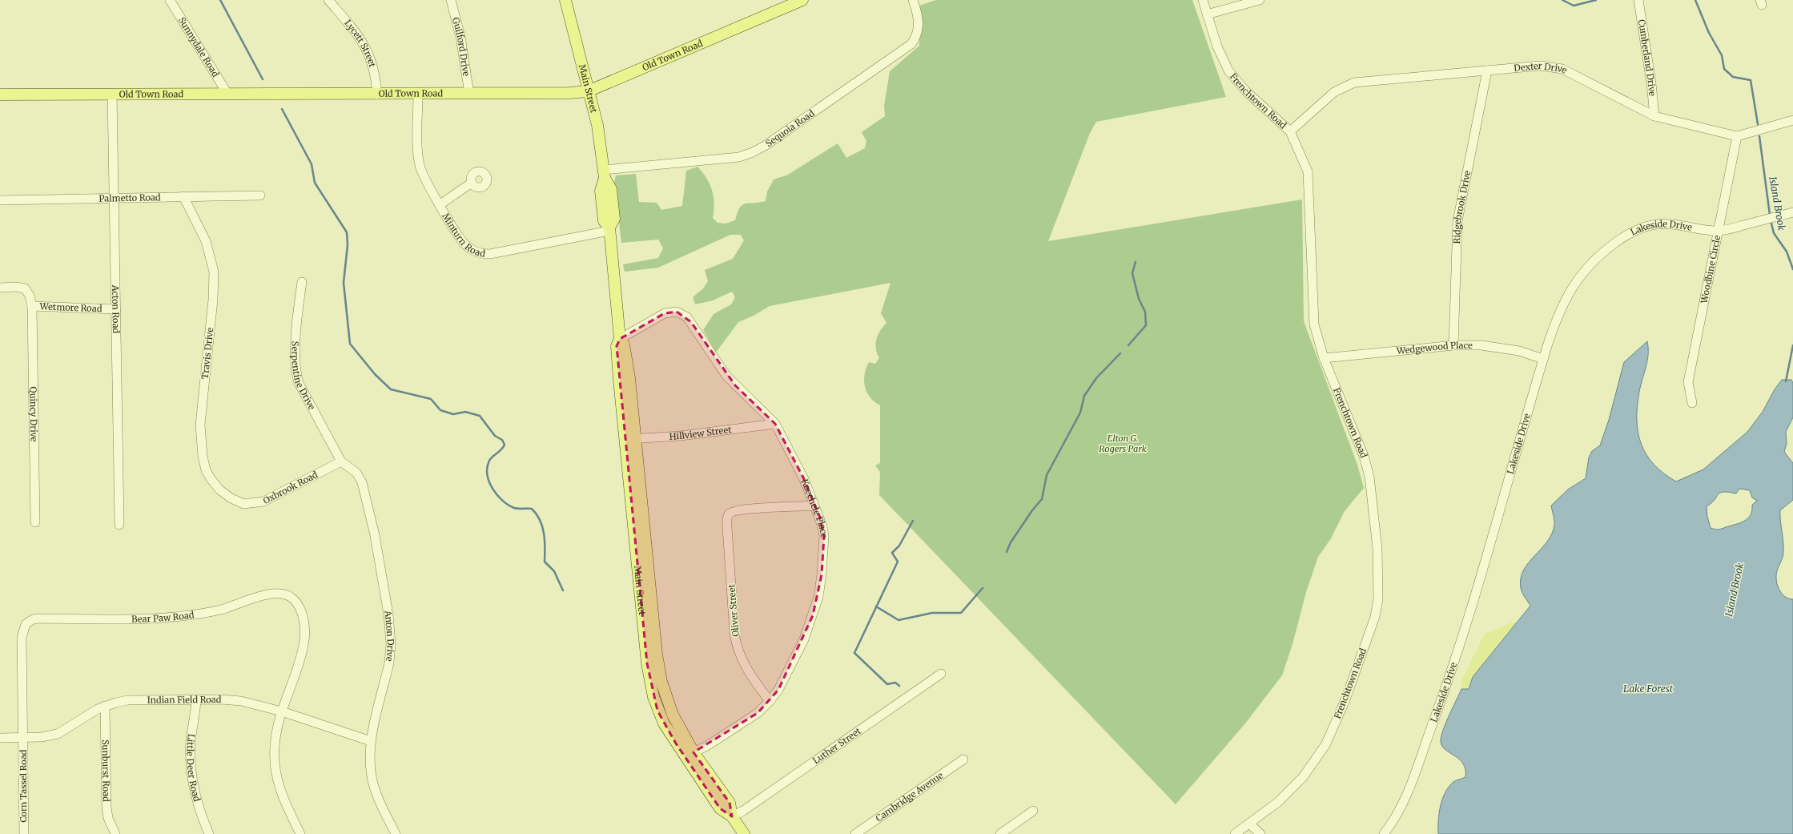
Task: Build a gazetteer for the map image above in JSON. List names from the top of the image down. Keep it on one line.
{"streets":{"main road":["Old Town Road","Main Street"],"street":["Lycett Street","Sunnydale Road","Guilford Drive","Cumberland Drive","Dexter Drive","Frenchtown Road","Sequoia Road","Palmetto Road","Ridgebrook Drive","Minturn Road","Lakeside Drive","Woodbine Circle","Wetmore Road","Acton Road","Wedgewood Place","Travis Drive","Serpentine Drive","Quincy Drive","Hillview Street","Oxbrook Road","Kaechele Place","Oliver Street","Bear Paw Road","Anton Drive","Indian Field Road","Luther Street","Little Deer Road","Sunburst Road","Corn Tassel Road","Cambridge Avenue"]},"crossings":[["Lycett Street","Old Town Road"],["Sunnydale Road","Old Town Road"],["Guilford Drive","Old Town Road"],["Old Town Road","Main Street"],["Old Town Road","Minturn Road"],["Old Town Road","Acton Road"],["Cumberland Drive","Dexter Drive"],["Dexter Drive","Frenchtown Road"],["Dexter Drive","Ridgebrook Drive"],["Dexter Drive","Woodbine Circle"],["Main Street","Sequoia Road"],["Main Street","Minturn Road"],["Main Street","Hillview Street"],["Main Street","Kaechele Place"],["Main Street","Luther Street"],["Frenchtown Road","Wedgewood Place"],["Palmetto Road","Acton Road"],["Palmetto Road","Travis Drive"],["Ridgebrook Drive","Wedgewood Place"],["Lakeside Drive","Woodbine Circle"],["Lakeside Drive","Wedgewood Place"],["Wetmore Road","Acton Road"],["Wetmore Road","Quincy Drive"],["Travis Drive","Oxbrook Road"],["Serpentine Drive","Oxbrook Road"],["Serpentine Drive","Anton Drive"],["Hillview Street","Kaechele Place"],["Oxbrook Road","Anton Drive"],["Kaechele Place","Oliver Street"],["Bear Paw Road","Indian Field Road"],["Bear Paw Road","Corn Tassel Road"],["Anton Drive","Indian Field Road"],["Indian Field Road","Little Deer Road"],["Indian Field Road","Sunburst Road"],["Indian Field Road","Corn Tassel Road"]],"water":["Island Brook","Lake Forest"],"parks":["Elton G. Rogers Park"]}
